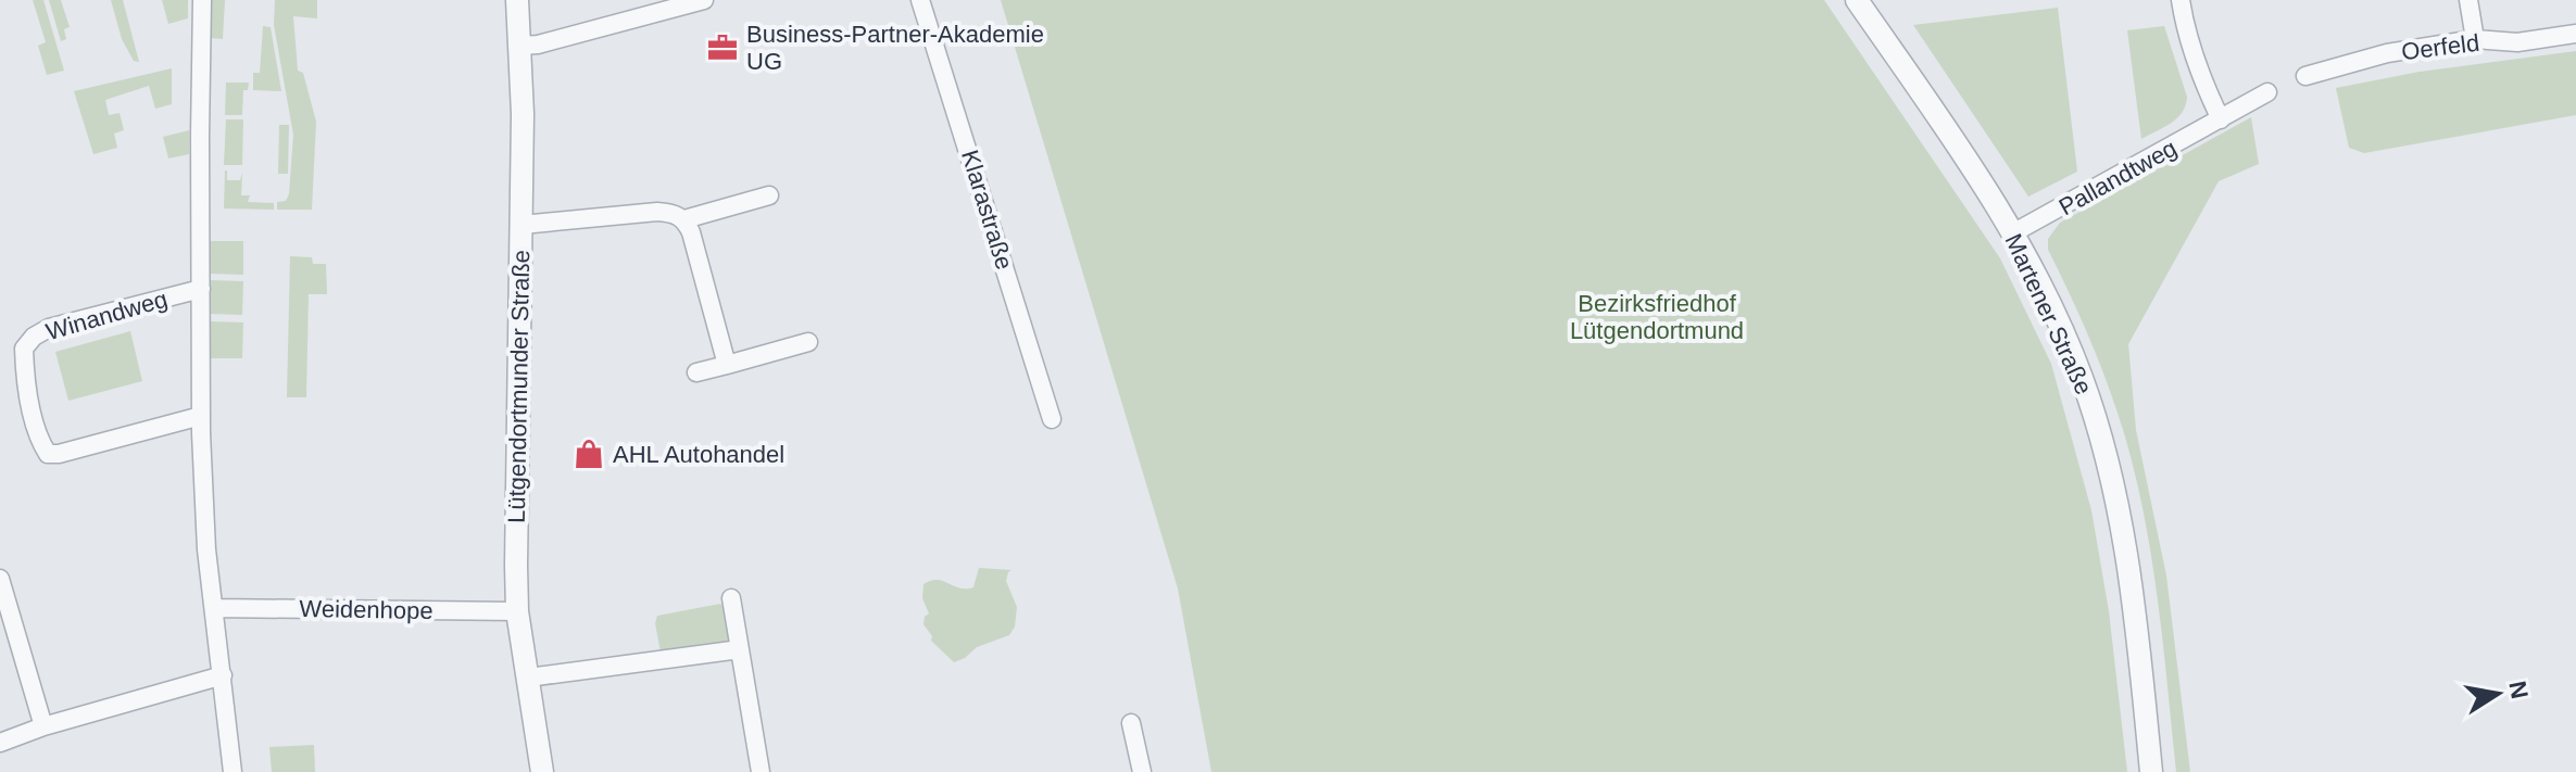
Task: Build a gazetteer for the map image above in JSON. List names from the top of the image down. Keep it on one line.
{"streets":{"street":["Oerfeld","Pallandtweg","Klarastraße","Martener Straße","Winandweg","Lütgendortmunder Straße","Weidenhope"]},"crossings":[["Pallandtweg","Martener Straße"],["Winandweg","Weidenhope"],["Lütgendortmunder Straße","Weidenhope"]],"parks":["Bezirksfriedhof Lütgendortmund"],"places":{"office":["Business-Partner-Akademie UG"],"shop":["AHL Autohandel"]},"north":"right"}
